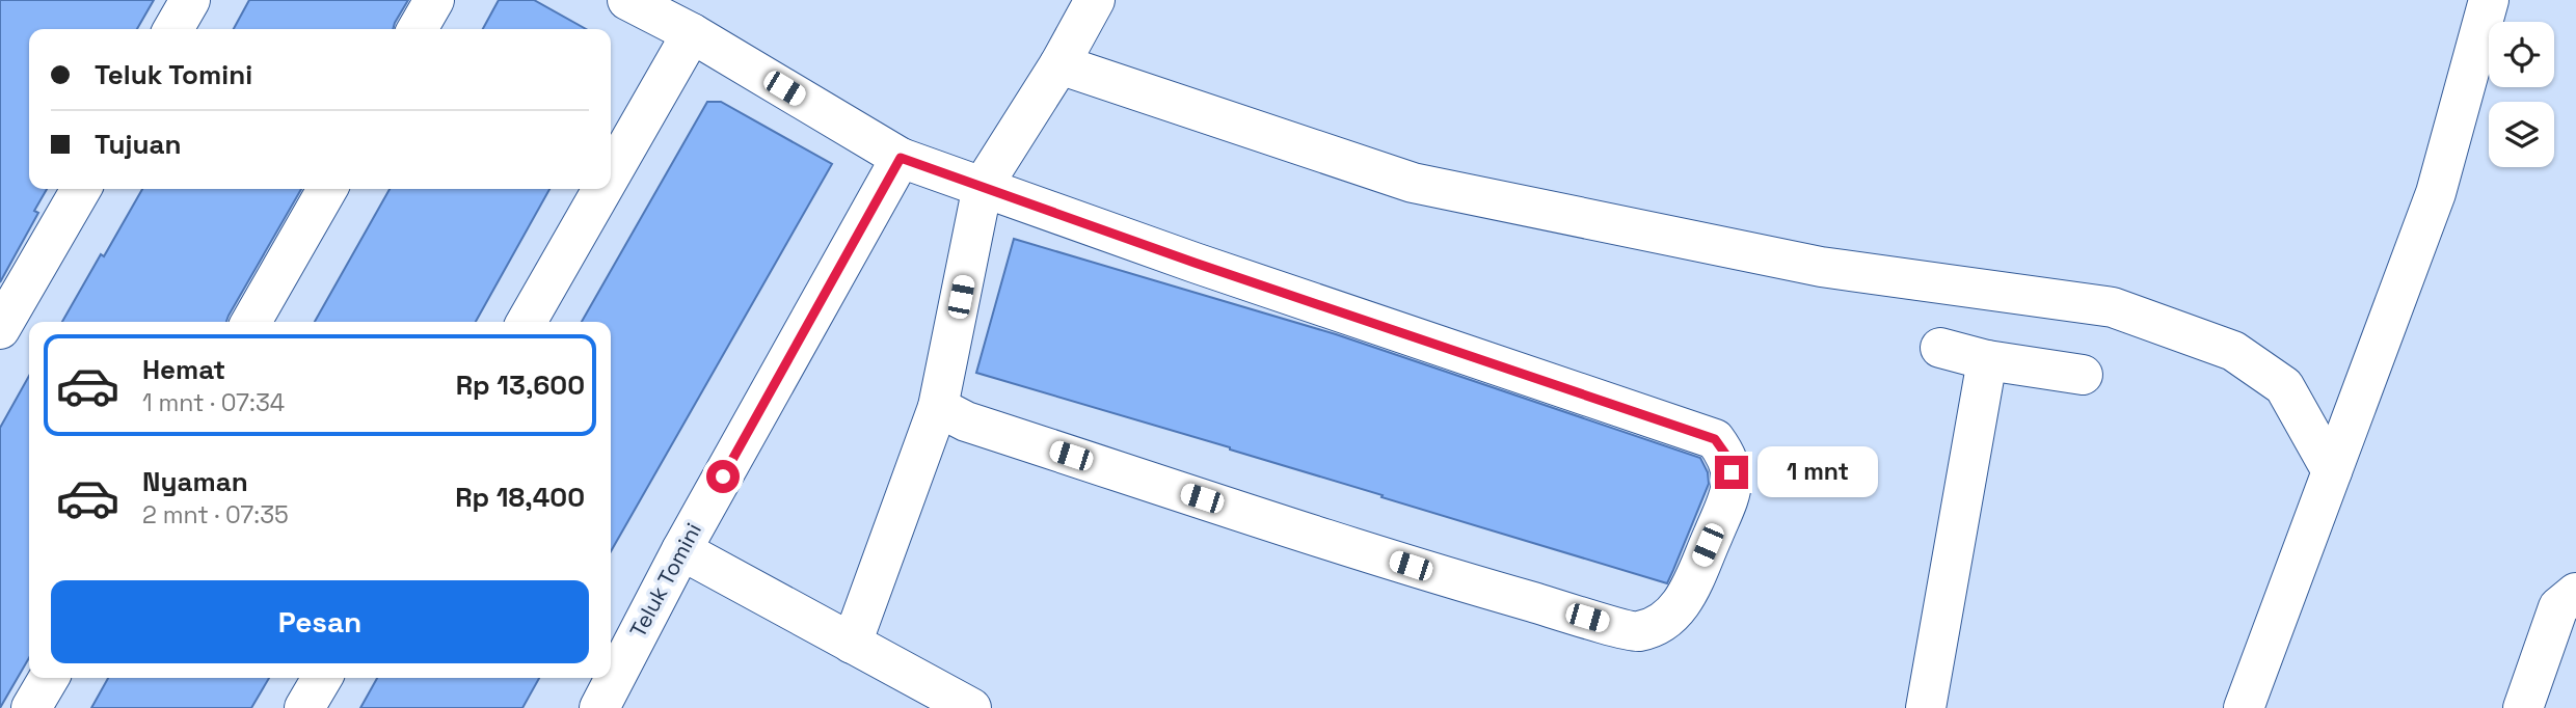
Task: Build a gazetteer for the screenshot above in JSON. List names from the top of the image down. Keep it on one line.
{"streets":{"street":["Teluk Tomini"]},"page":{"banner":["Teluk Tomini","Tujuan"],"list":[{"name":"Hemat","note":"1 mnt · 07:34","value":"Rp 13,600"},{"name":"Nyaman","note":"2 mnt · 07:35","value":"Rp 18,400"}],"bubble":"1 mnt","buttons":"Pesan"}}
